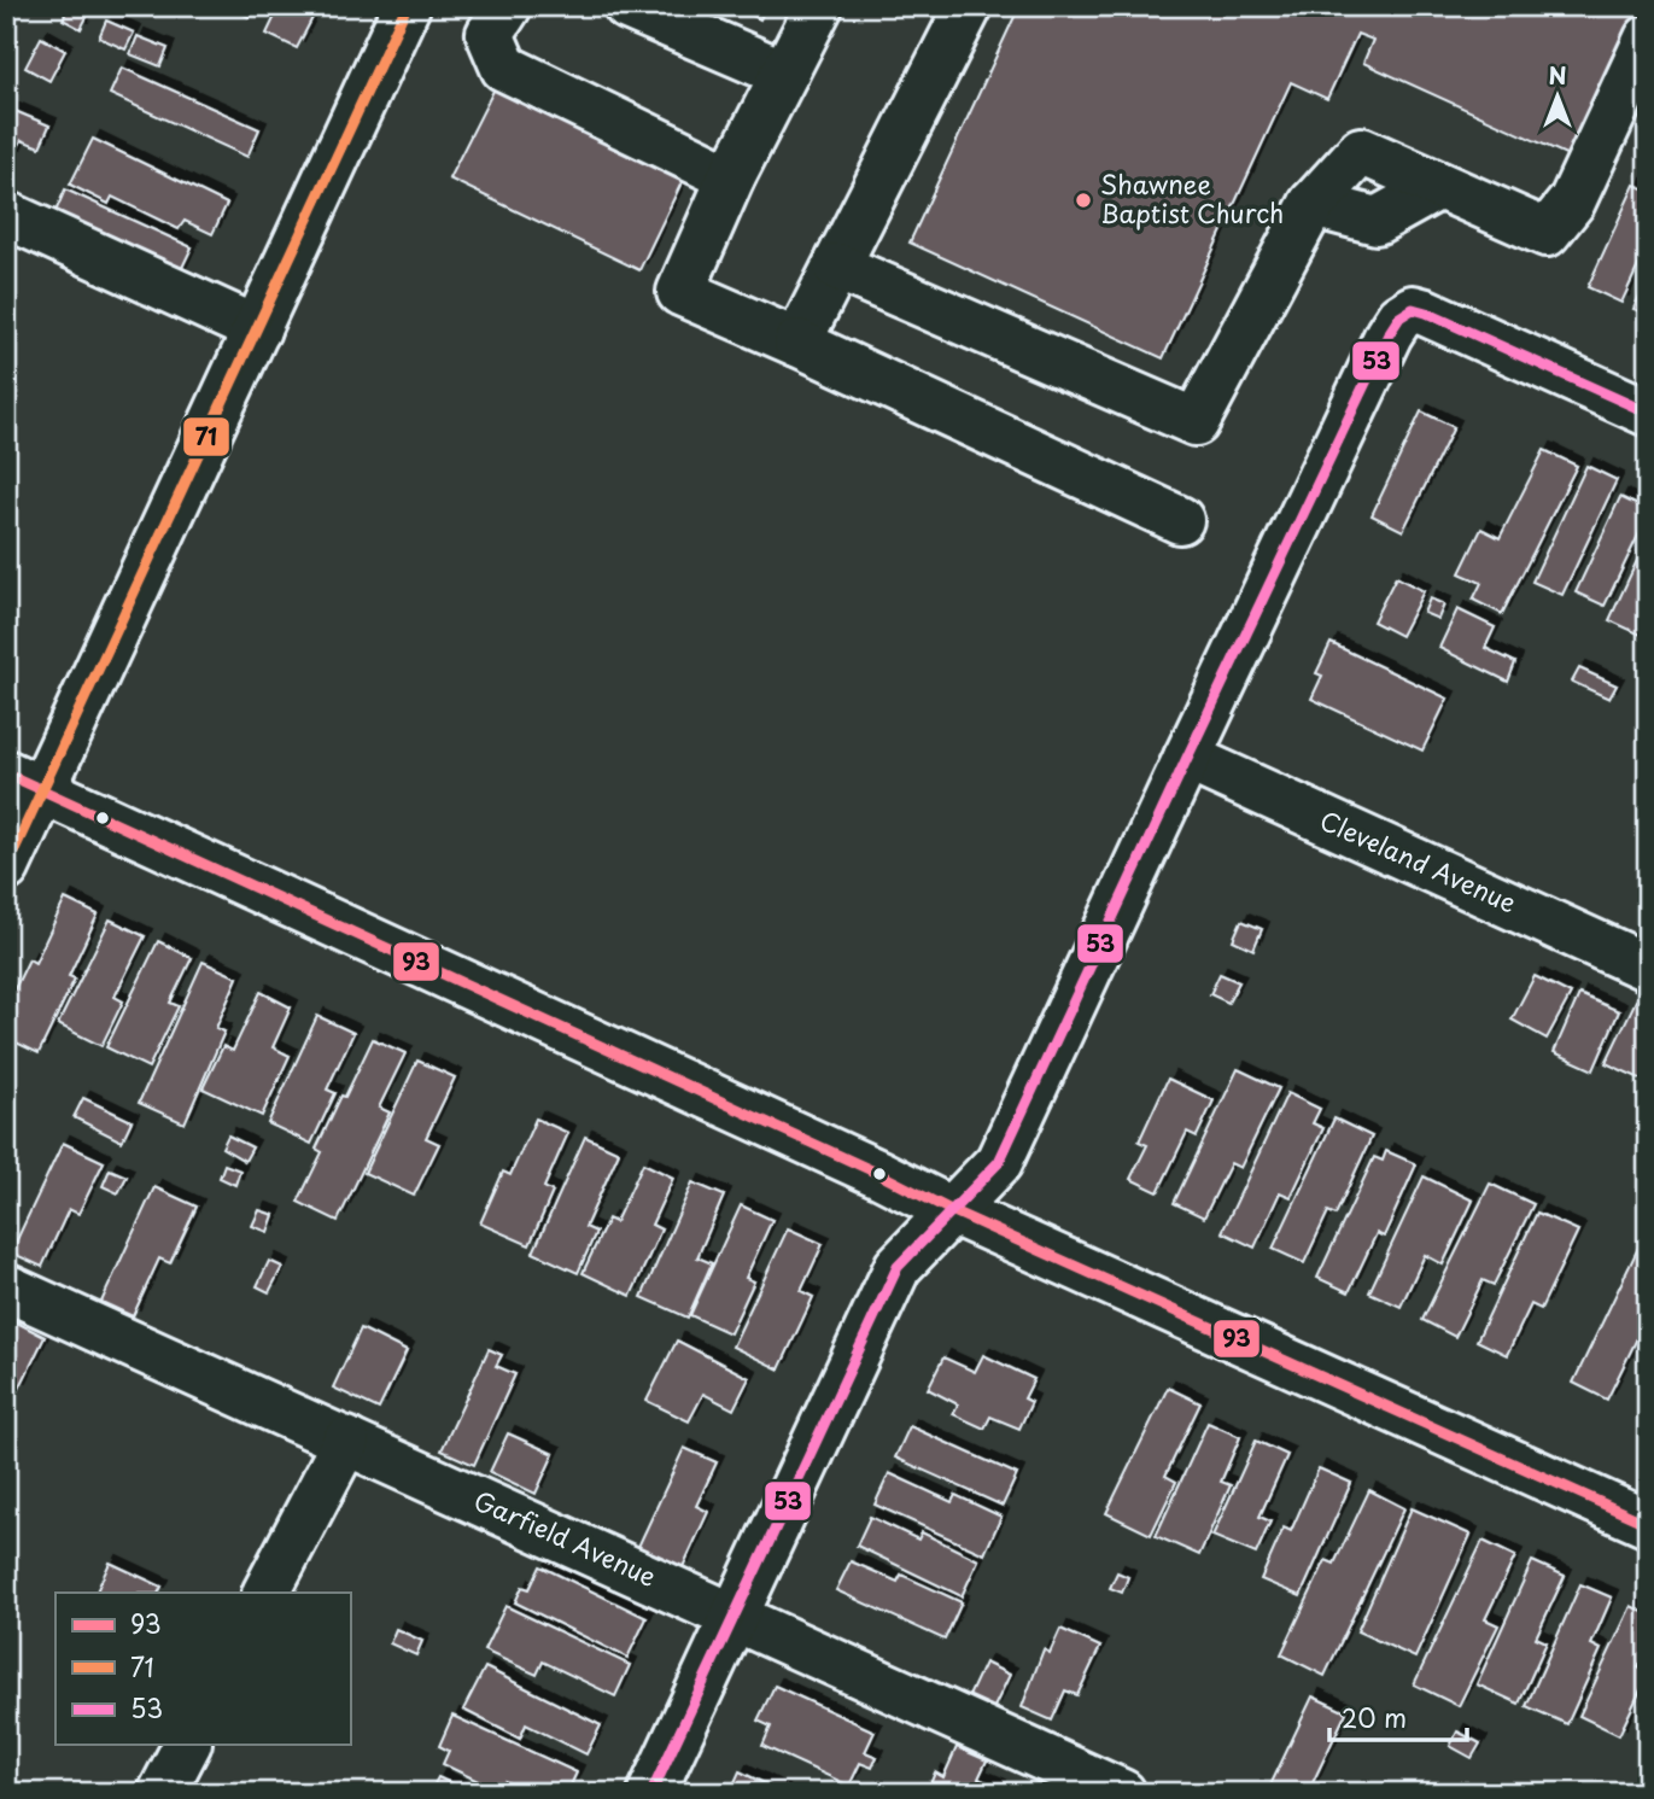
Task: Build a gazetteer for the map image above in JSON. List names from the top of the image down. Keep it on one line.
{"streets":{"street":["Cleveland Avenue","Garfield Avenue"]},"places":["Shawnee Baptist Church"],"lines":["transit line 71","transit line 53","transit line 93"],"legend":["93","71","53"],"scale_bar":"20 m","north":"top"}
